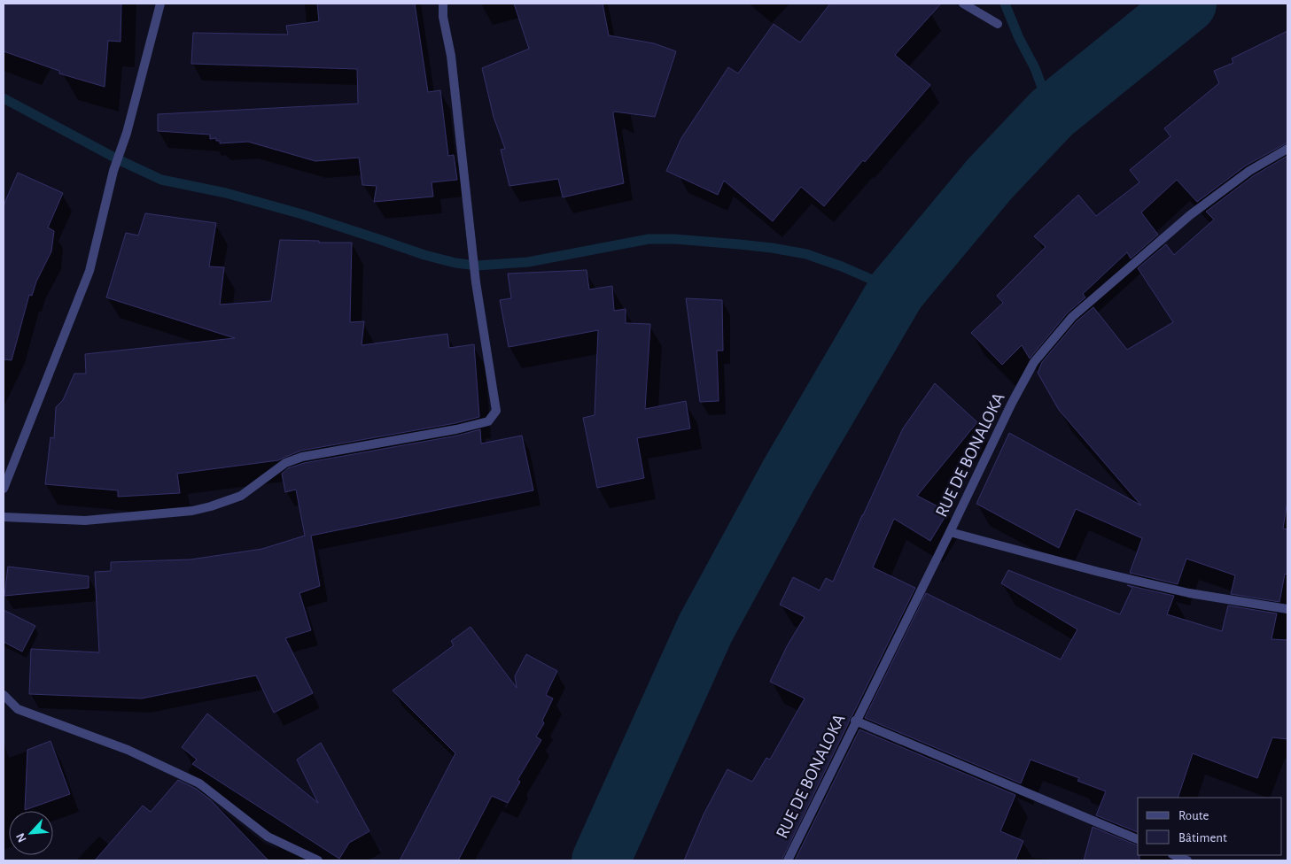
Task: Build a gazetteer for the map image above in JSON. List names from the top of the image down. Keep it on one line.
{"streets":{"street":["RUE DE BONALOKA"]},"legend":["Route","Bâtiment"],"north":"bottom left"}
